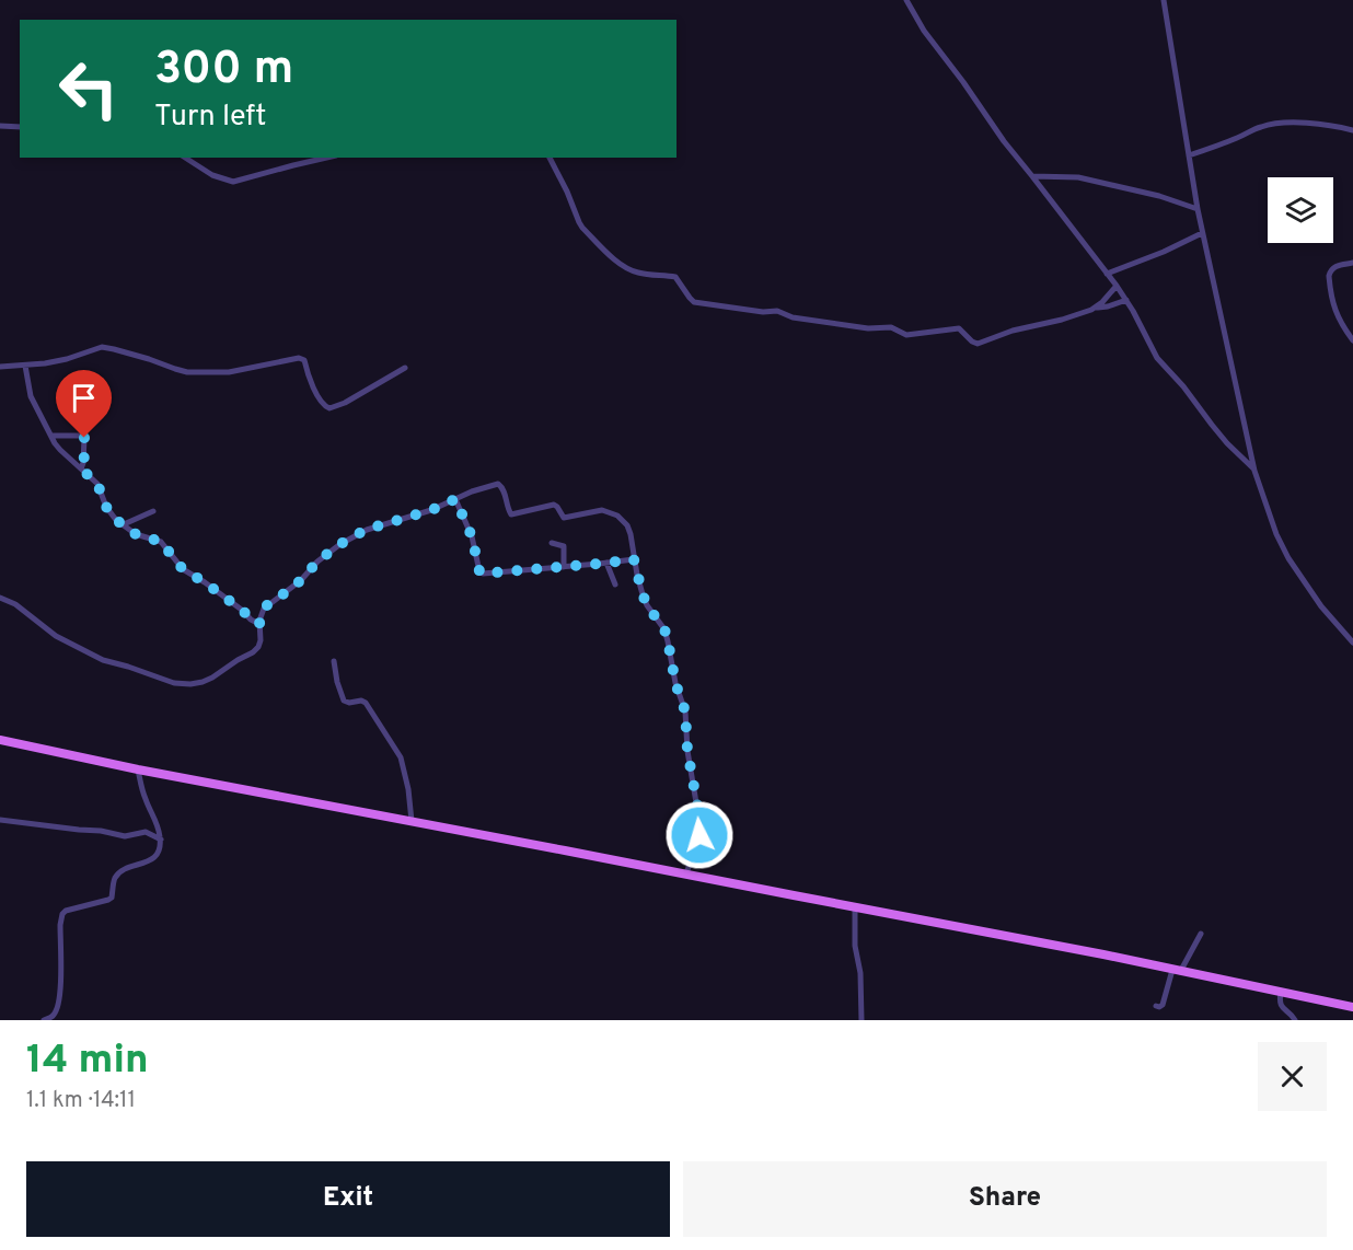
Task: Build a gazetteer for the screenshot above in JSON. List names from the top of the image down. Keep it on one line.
{"page":{"turn":["300 m","Turn left"],"heading":["14 min","1.1 km · 14:11"],"buttons":["Exit","Share"]}}
